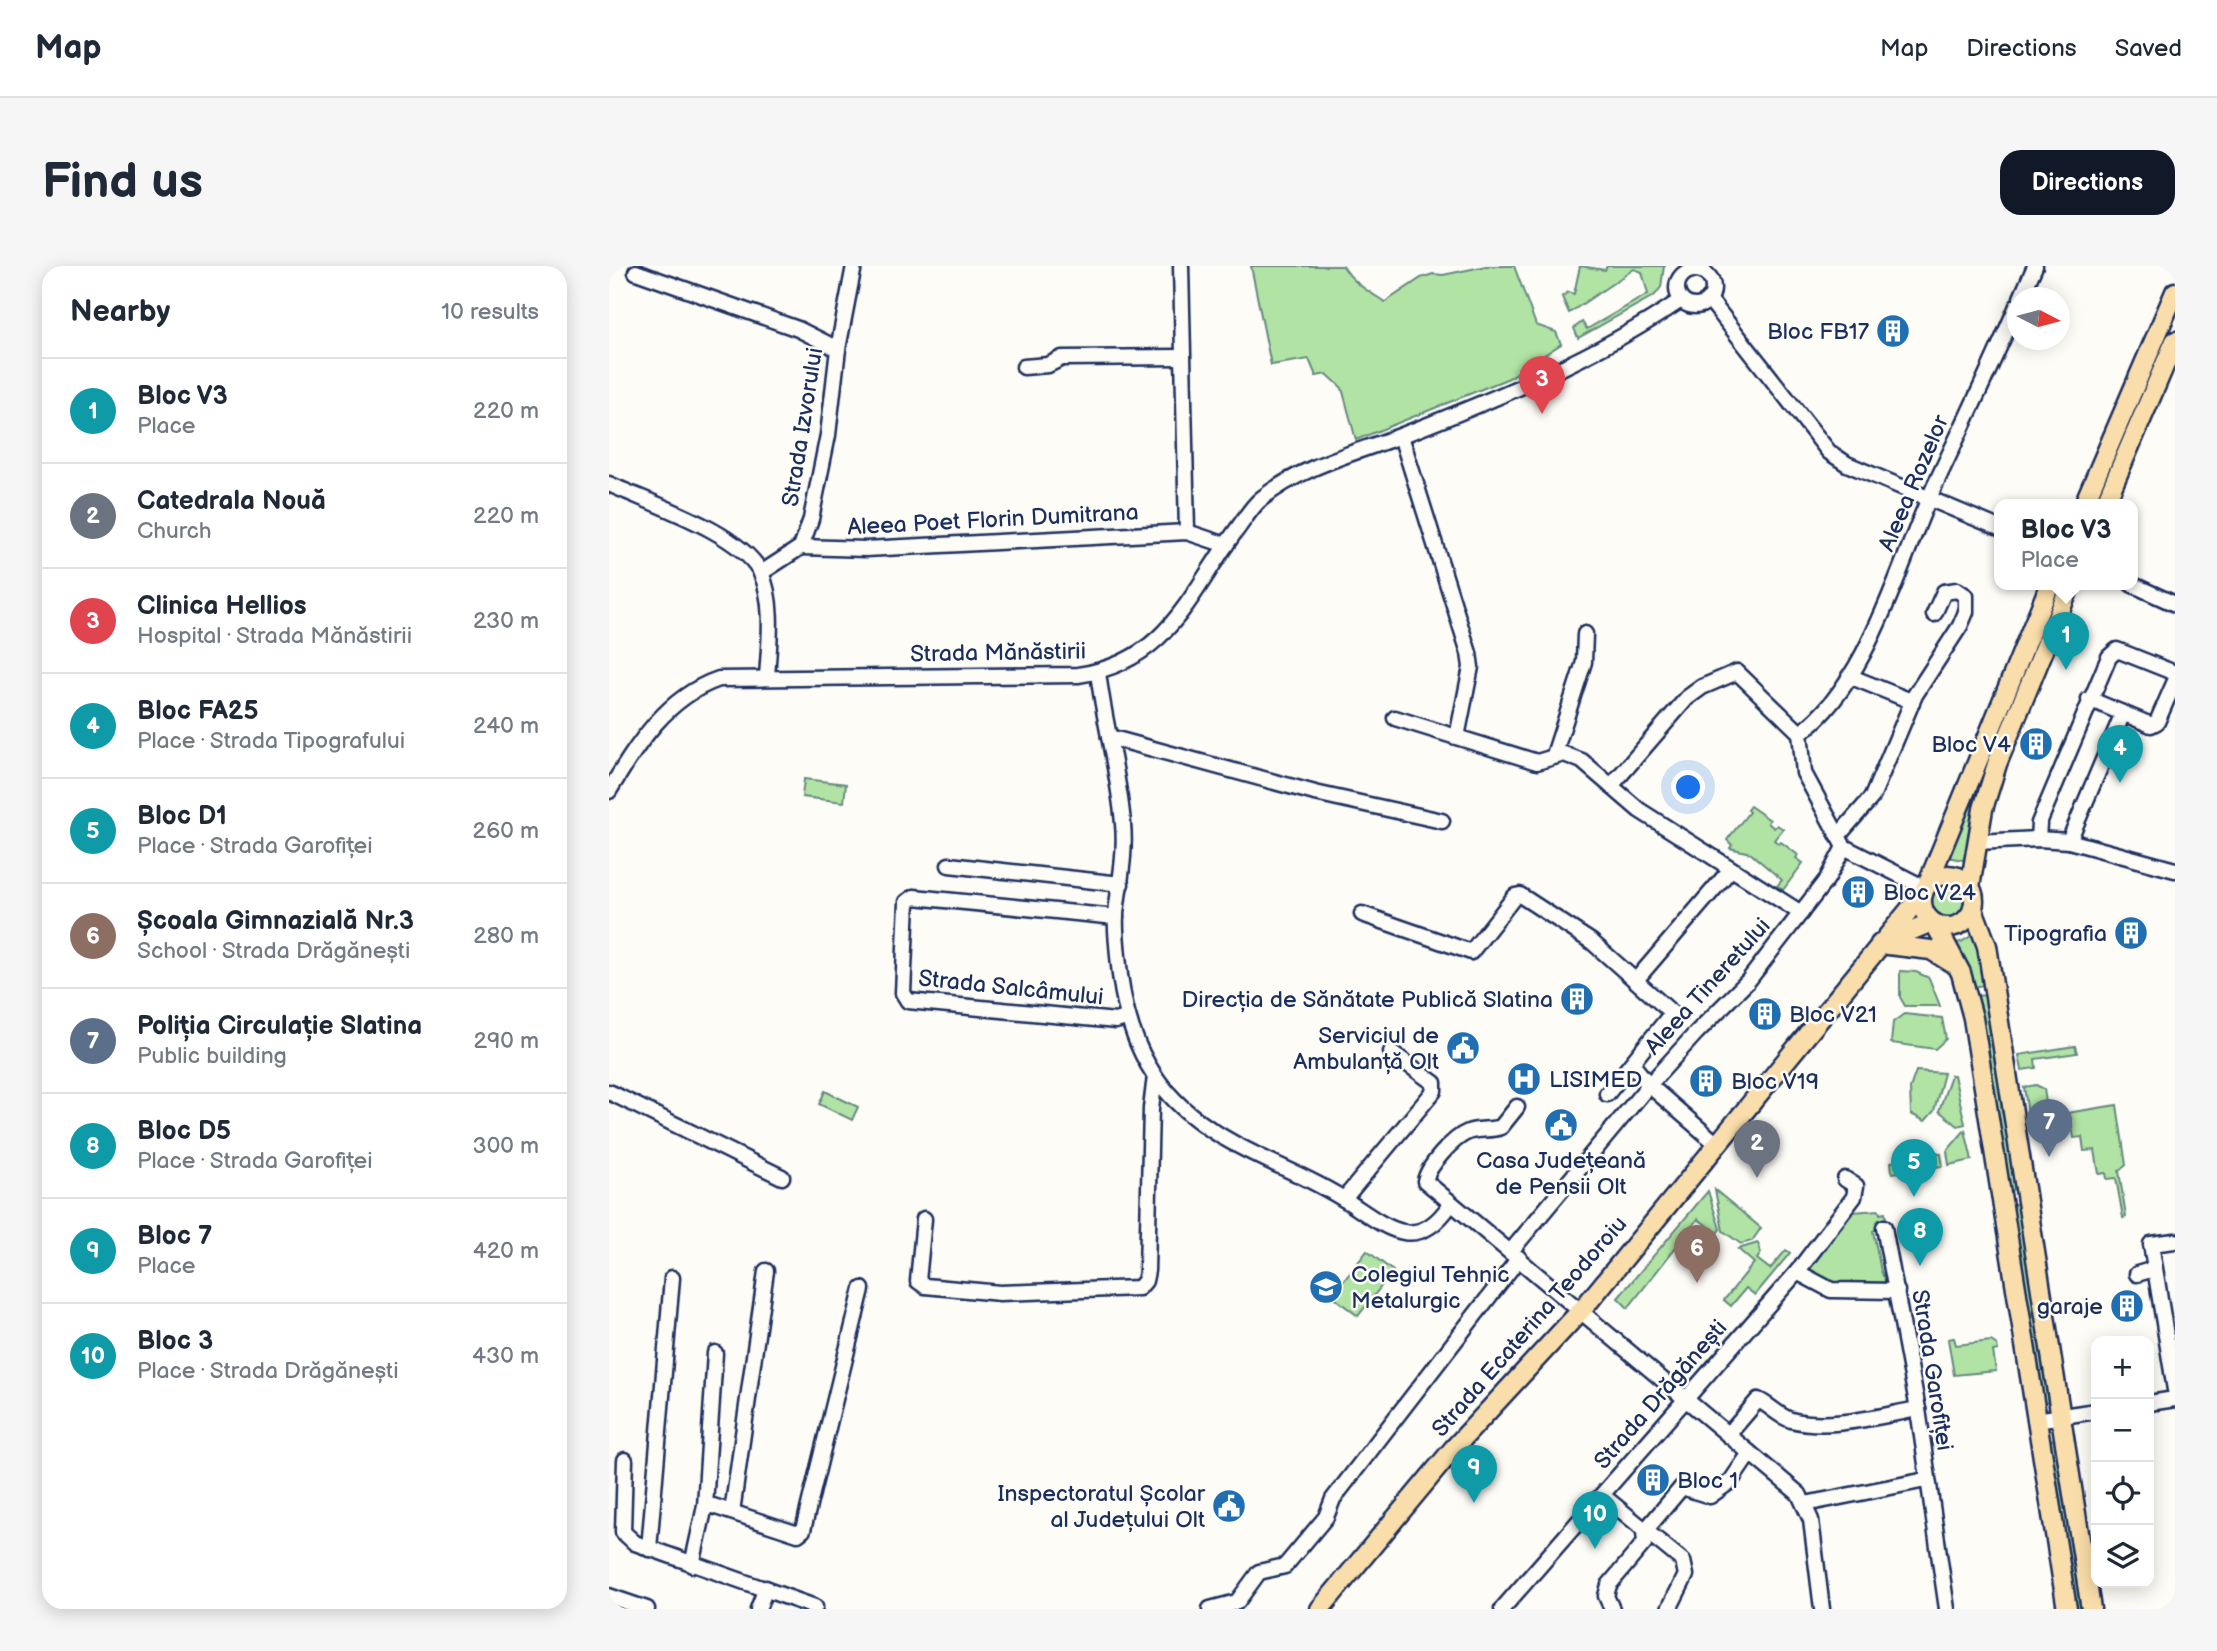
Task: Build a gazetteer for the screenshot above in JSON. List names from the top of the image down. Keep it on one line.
{"streets":{"main road":["Strada Ecaterina Teodoroiu"],"street":["Strada Izvorului","Aleea Rozelor","Aleea Poet Florin Dumitrana","Strada Mănăstirii","Aleea Tineretului","Strada Salcâmului","Strada Garofiței","Strada Drăgănești"]},"crossings":[["Strada Izvorului","Aleea Poet Florin Dumitrana"],["Strada Mănăstirii","Strada Salcâmului"],["Aleea Tineretului","Strada Ecaterina Teodoroiu"]],"places":{"building":["Bloc FB17","Bloc V4","Bloc V24","Tipografia","Direcția de Sănătate Publică Slatina","Bloc V21","Bloc V19","garaje","Bloc 1"],"public building":["Serviciul de Ambulanță Olt","Casa Județeană de Pensii Olt","Inspectoratul Școlar al Județului Olt"],"hospital":["LISIMED"],"school or university":["Colegiul Tehnic Metalurgic"]},"north":"right","page":{"header":"Map","nav":["Map","Directions","Saved"],"buttons":"Directions","title":"Find us","heading":["Nearby","10 results"],"pins":["3","1","4","7","2","5","8","6","9","10"],"list":[{"mark":"1","name":"Bloc V3","note":"Place","value":"220 m"},{"mark":"2","name":"Catedrala Nouă","note":"Church","value":"220 m"},{"mark":"3","name":"Clinica Hellios","note":"Hospital · Strada Mănăstirii","value":"230 m"},{"mark":"4","name":"Bloc FA25","note":"Place · Strada Tipografului","value":"240 m"},{"mark":"5","name":"Bloc D1","note":"Place · Strada Garofiței","value":"260 m"},{"mark":"6","name":"Școala Gimnazială Nr.3","note":"School · Strada Drăgănești","value":"280 m"},{"mark":"7","name":"Poliția Circulație Slatina","note":"Public building","value":"290 m"},{"mark":"8","name":"Bloc D5","note":"Place · Strada Garofiței","value":"300 m"},{"mark":"9","name":"Bloc 7","note":"Place","value":"420 m"},{"mark":"10","name":"Bloc 3","note":"Place · Strada Drăgănești","value":"430 m"}],"popup":["Bloc V3","Place"],"map_buttons":["+","−"]}}
